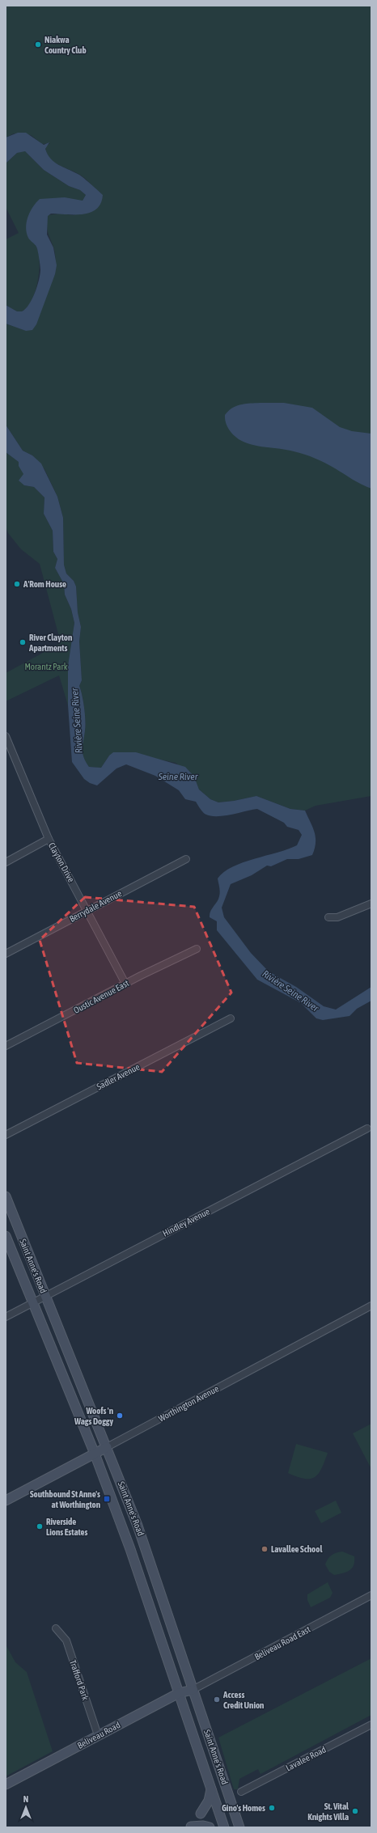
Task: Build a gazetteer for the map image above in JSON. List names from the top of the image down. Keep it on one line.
{"streets":{"main road":["Saint Anne's Road","Worthington Avenue","Beliveau Road"],"street":["Clayton Drive","Berrydale Avenue","Oustic Avenue East","Sadler Avenue","Hindley Avenue","Beliveau Road East","Trafford Park","Lavalee Road"]},"crossings":[["Clayton Drive","Berrydale Avenue"],["Clayton Drive","Oustic Avenue East"],["Hindley Avenue","Saint Anne's Road"],["Saint Anne's Road","Worthington Avenue"],["Saint Anne's Road","Beliveau Road East"],["Saint Anne's Road","Beliveau Road"],["Beliveau Road East","Beliveau Road"],["Trafford Park","Beliveau Road"]],"water":["Rivière Seine River","Seine River"],"parks":["Morantz Park"],"places":{"other":["Niakwa Country Club","A'Rom House","River Clayton Apartments","Woofs 'n Wags Doggy","Riverside Lions Estates","Lavallee School","Access Credit Union","Gino's Homes","St. Vital Knights Villa"],"transit":["Southbound St Anne's at Worthington"]},"north":"top"}
